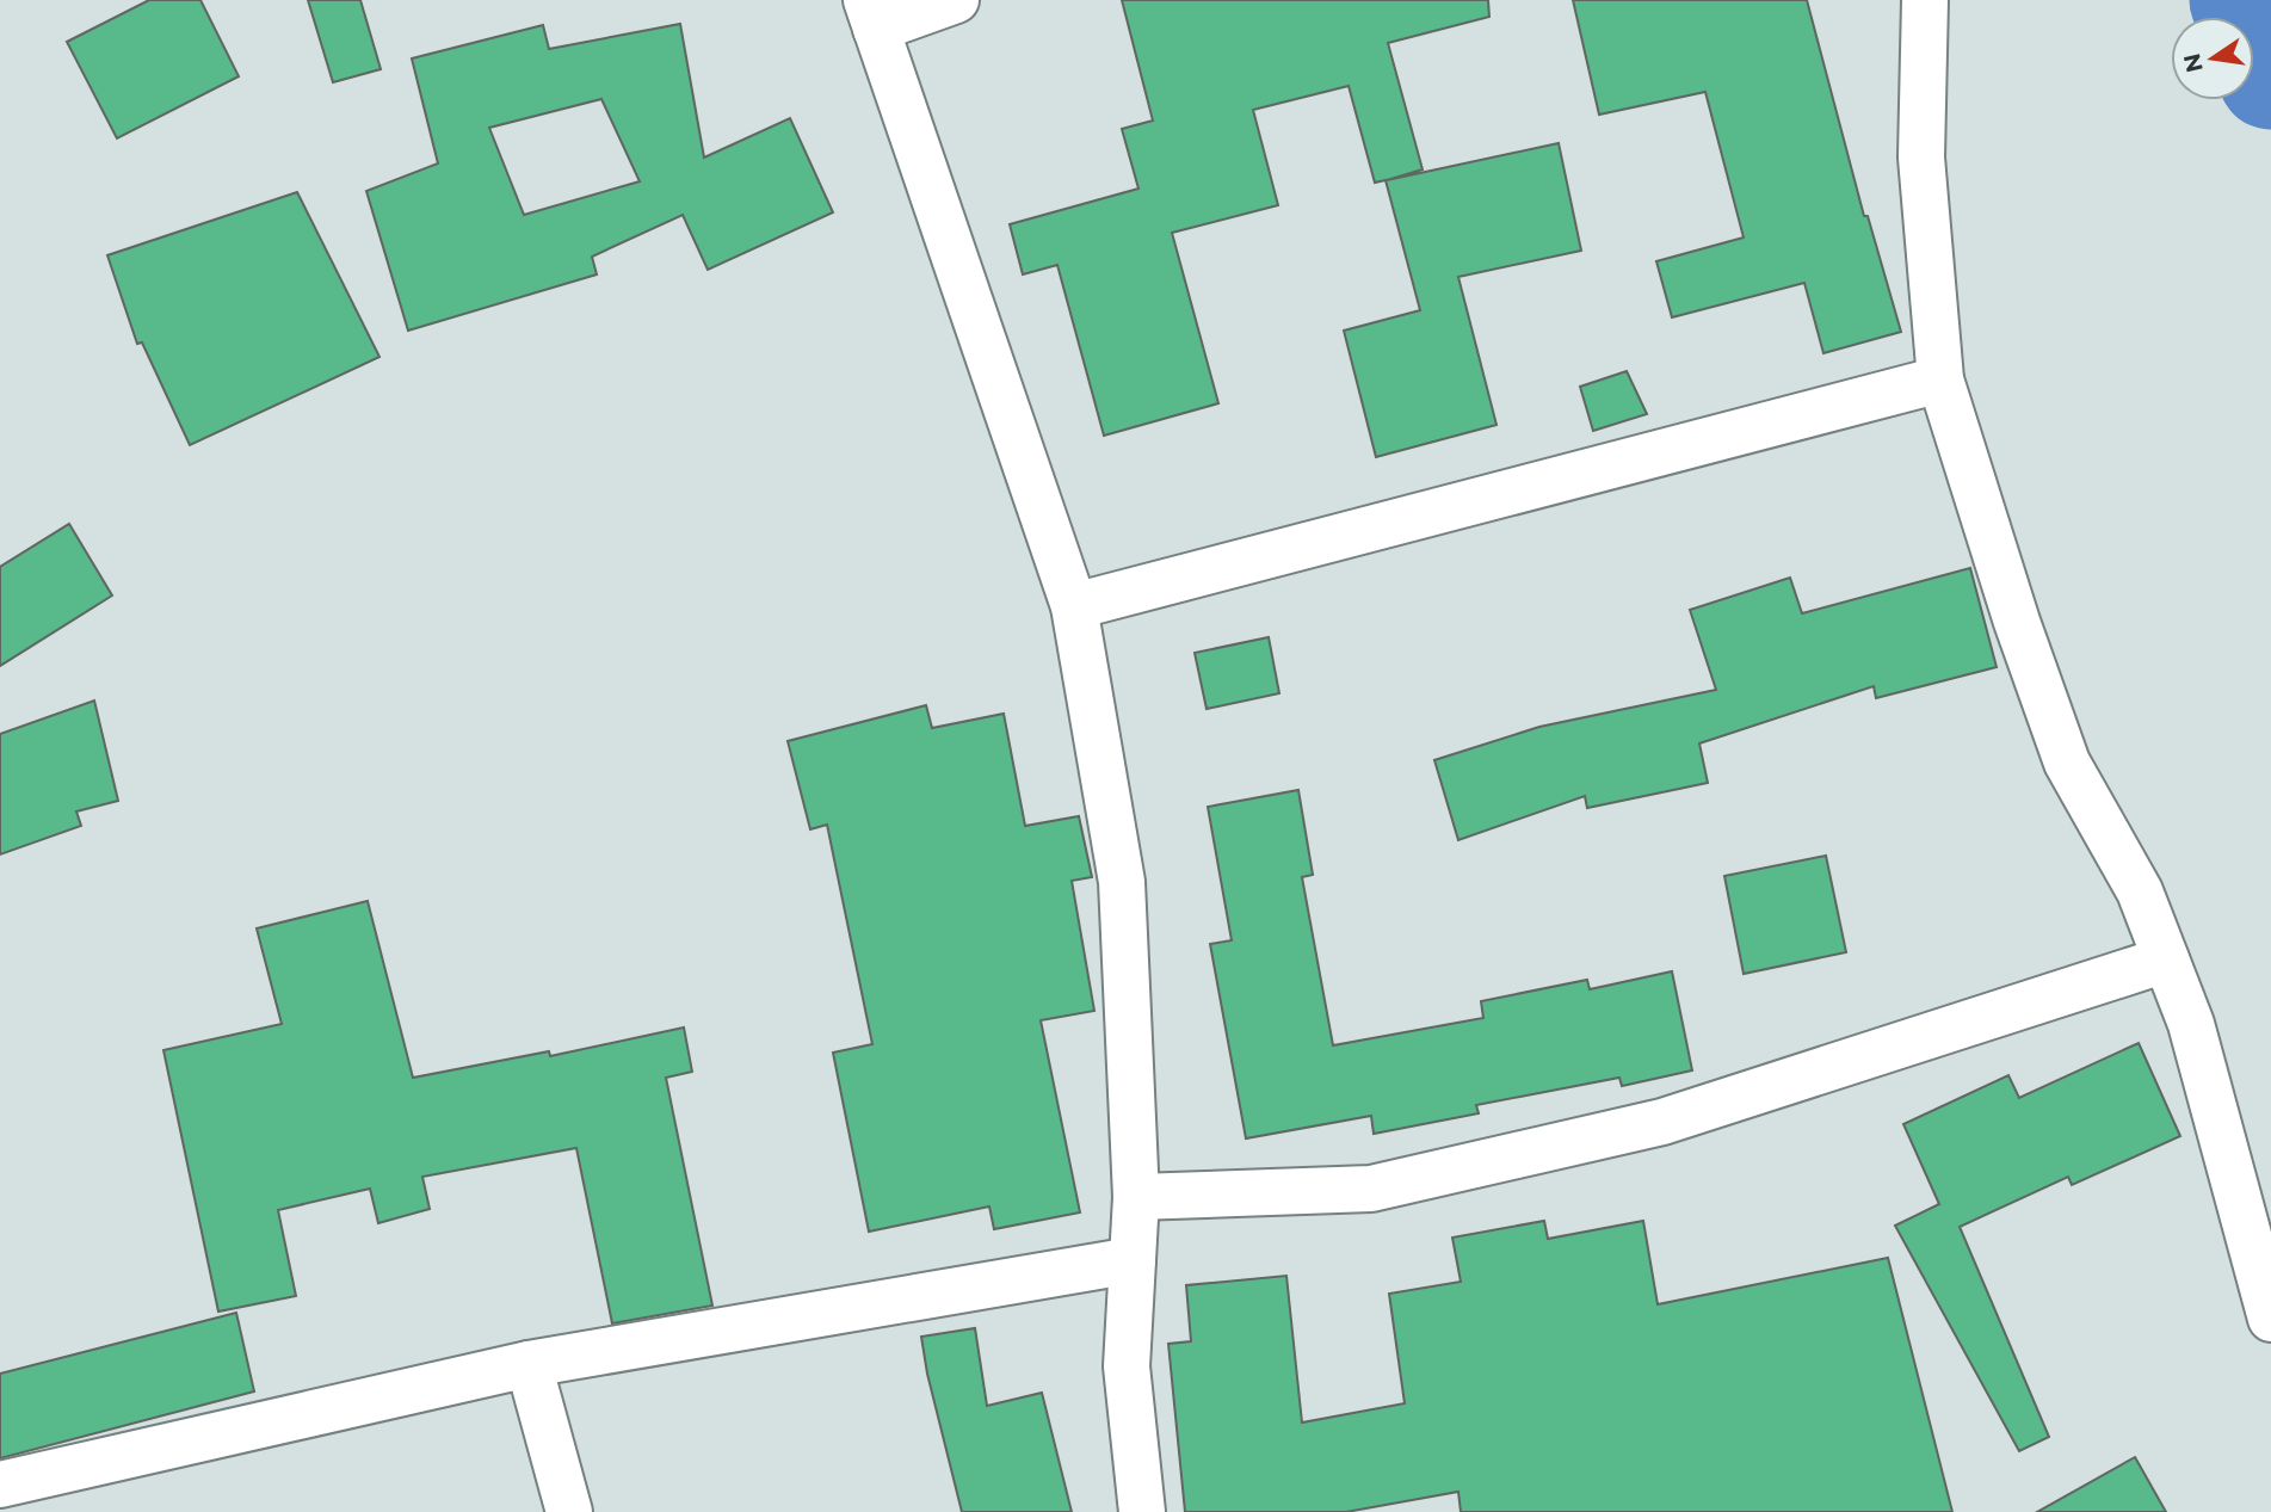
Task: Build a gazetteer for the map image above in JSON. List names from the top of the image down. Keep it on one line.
{"north":"left"}
